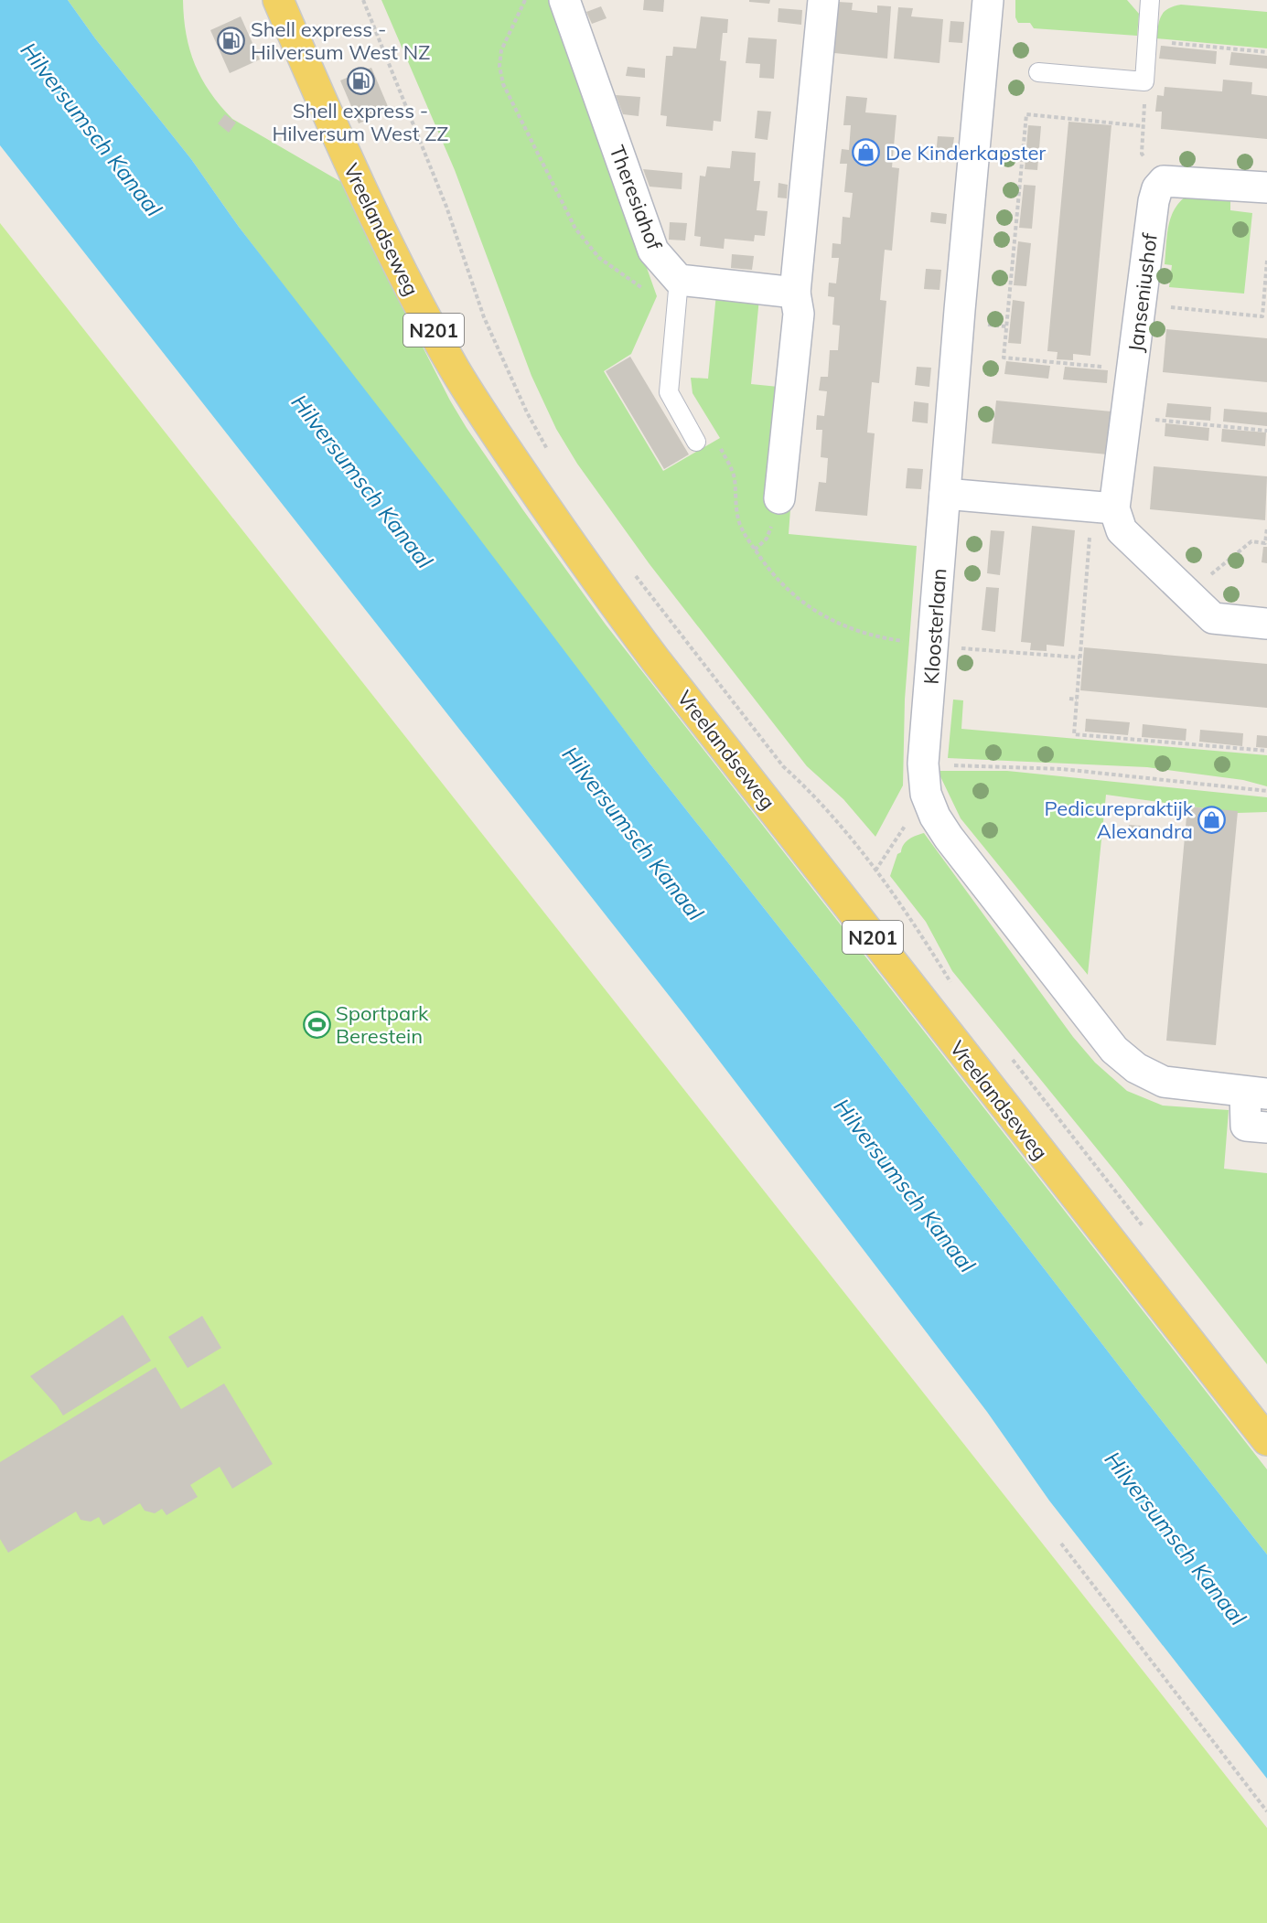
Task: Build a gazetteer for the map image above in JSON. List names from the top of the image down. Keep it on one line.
{"streets":{"main road":["Vreelandseweg","N201"],"street":["Theresiahof","Janseniushof","Kloosterlaan"]},"water":["Hilversumsch Kanaal"],"places":{"fuel station":["Shell express - Hilversum West NZ","Shell express - Hilversum West ZZ"],"shop":["De Kinderkapster","Pedicurepraktijk Alexandra"],"sports":["Sportpark Berestein"]}}
